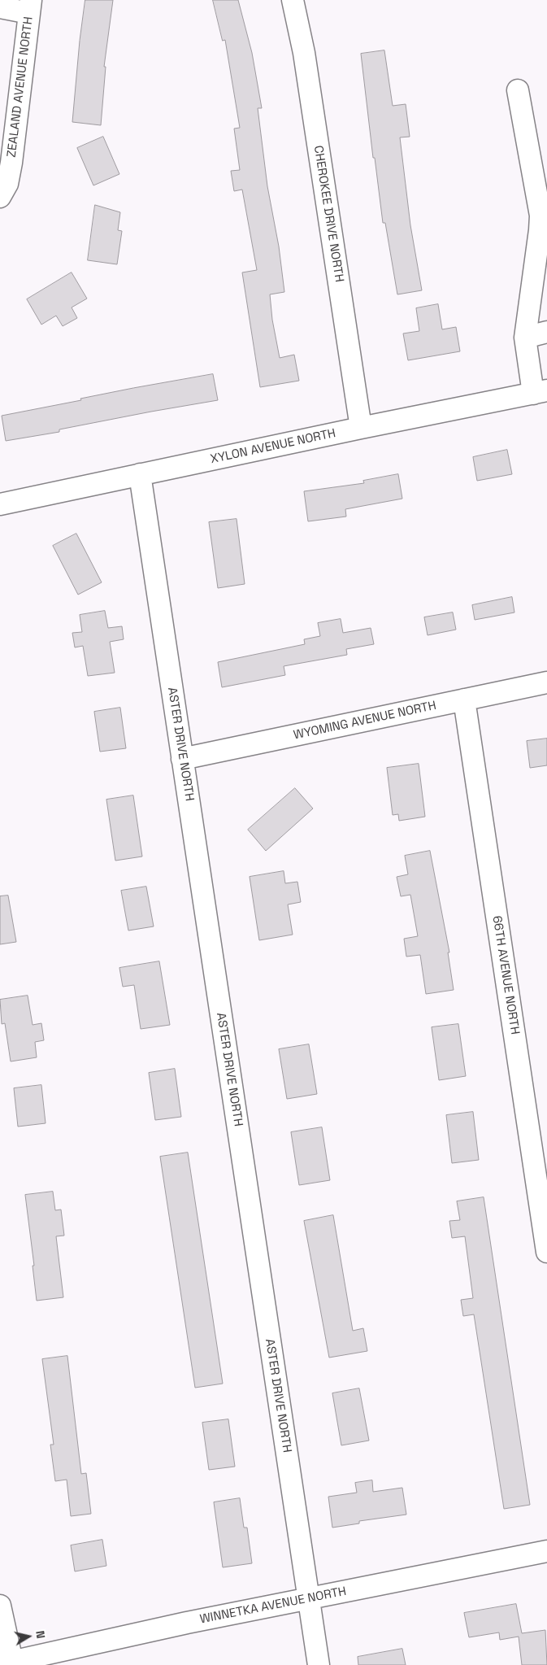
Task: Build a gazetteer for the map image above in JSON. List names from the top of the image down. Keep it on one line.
{"streets":{"street":["ZEALAND AVENUE NORTH","CHEROKEE DRIVE NORTH","XYLON AVENUE NORTH","WYOMING AVENUE NORTH","ASTER DRIVE NORTH","66TH AVENUE NORTH","WINNETKA AVENUE NORTH"]},"crossings":[["CHEROKEE DRIVE NORTH","XYLON AVENUE NORTH"],["XYLON AVENUE NORTH","ASTER DRIVE NORTH"],["WYOMING AVENUE NORTH","ASTER DRIVE NORTH"],["WYOMING AVENUE NORTH","66TH AVENUE NORTH"],["ASTER DRIVE NORTH","WINNETKA AVENUE NORTH"]],"north":"right"}
